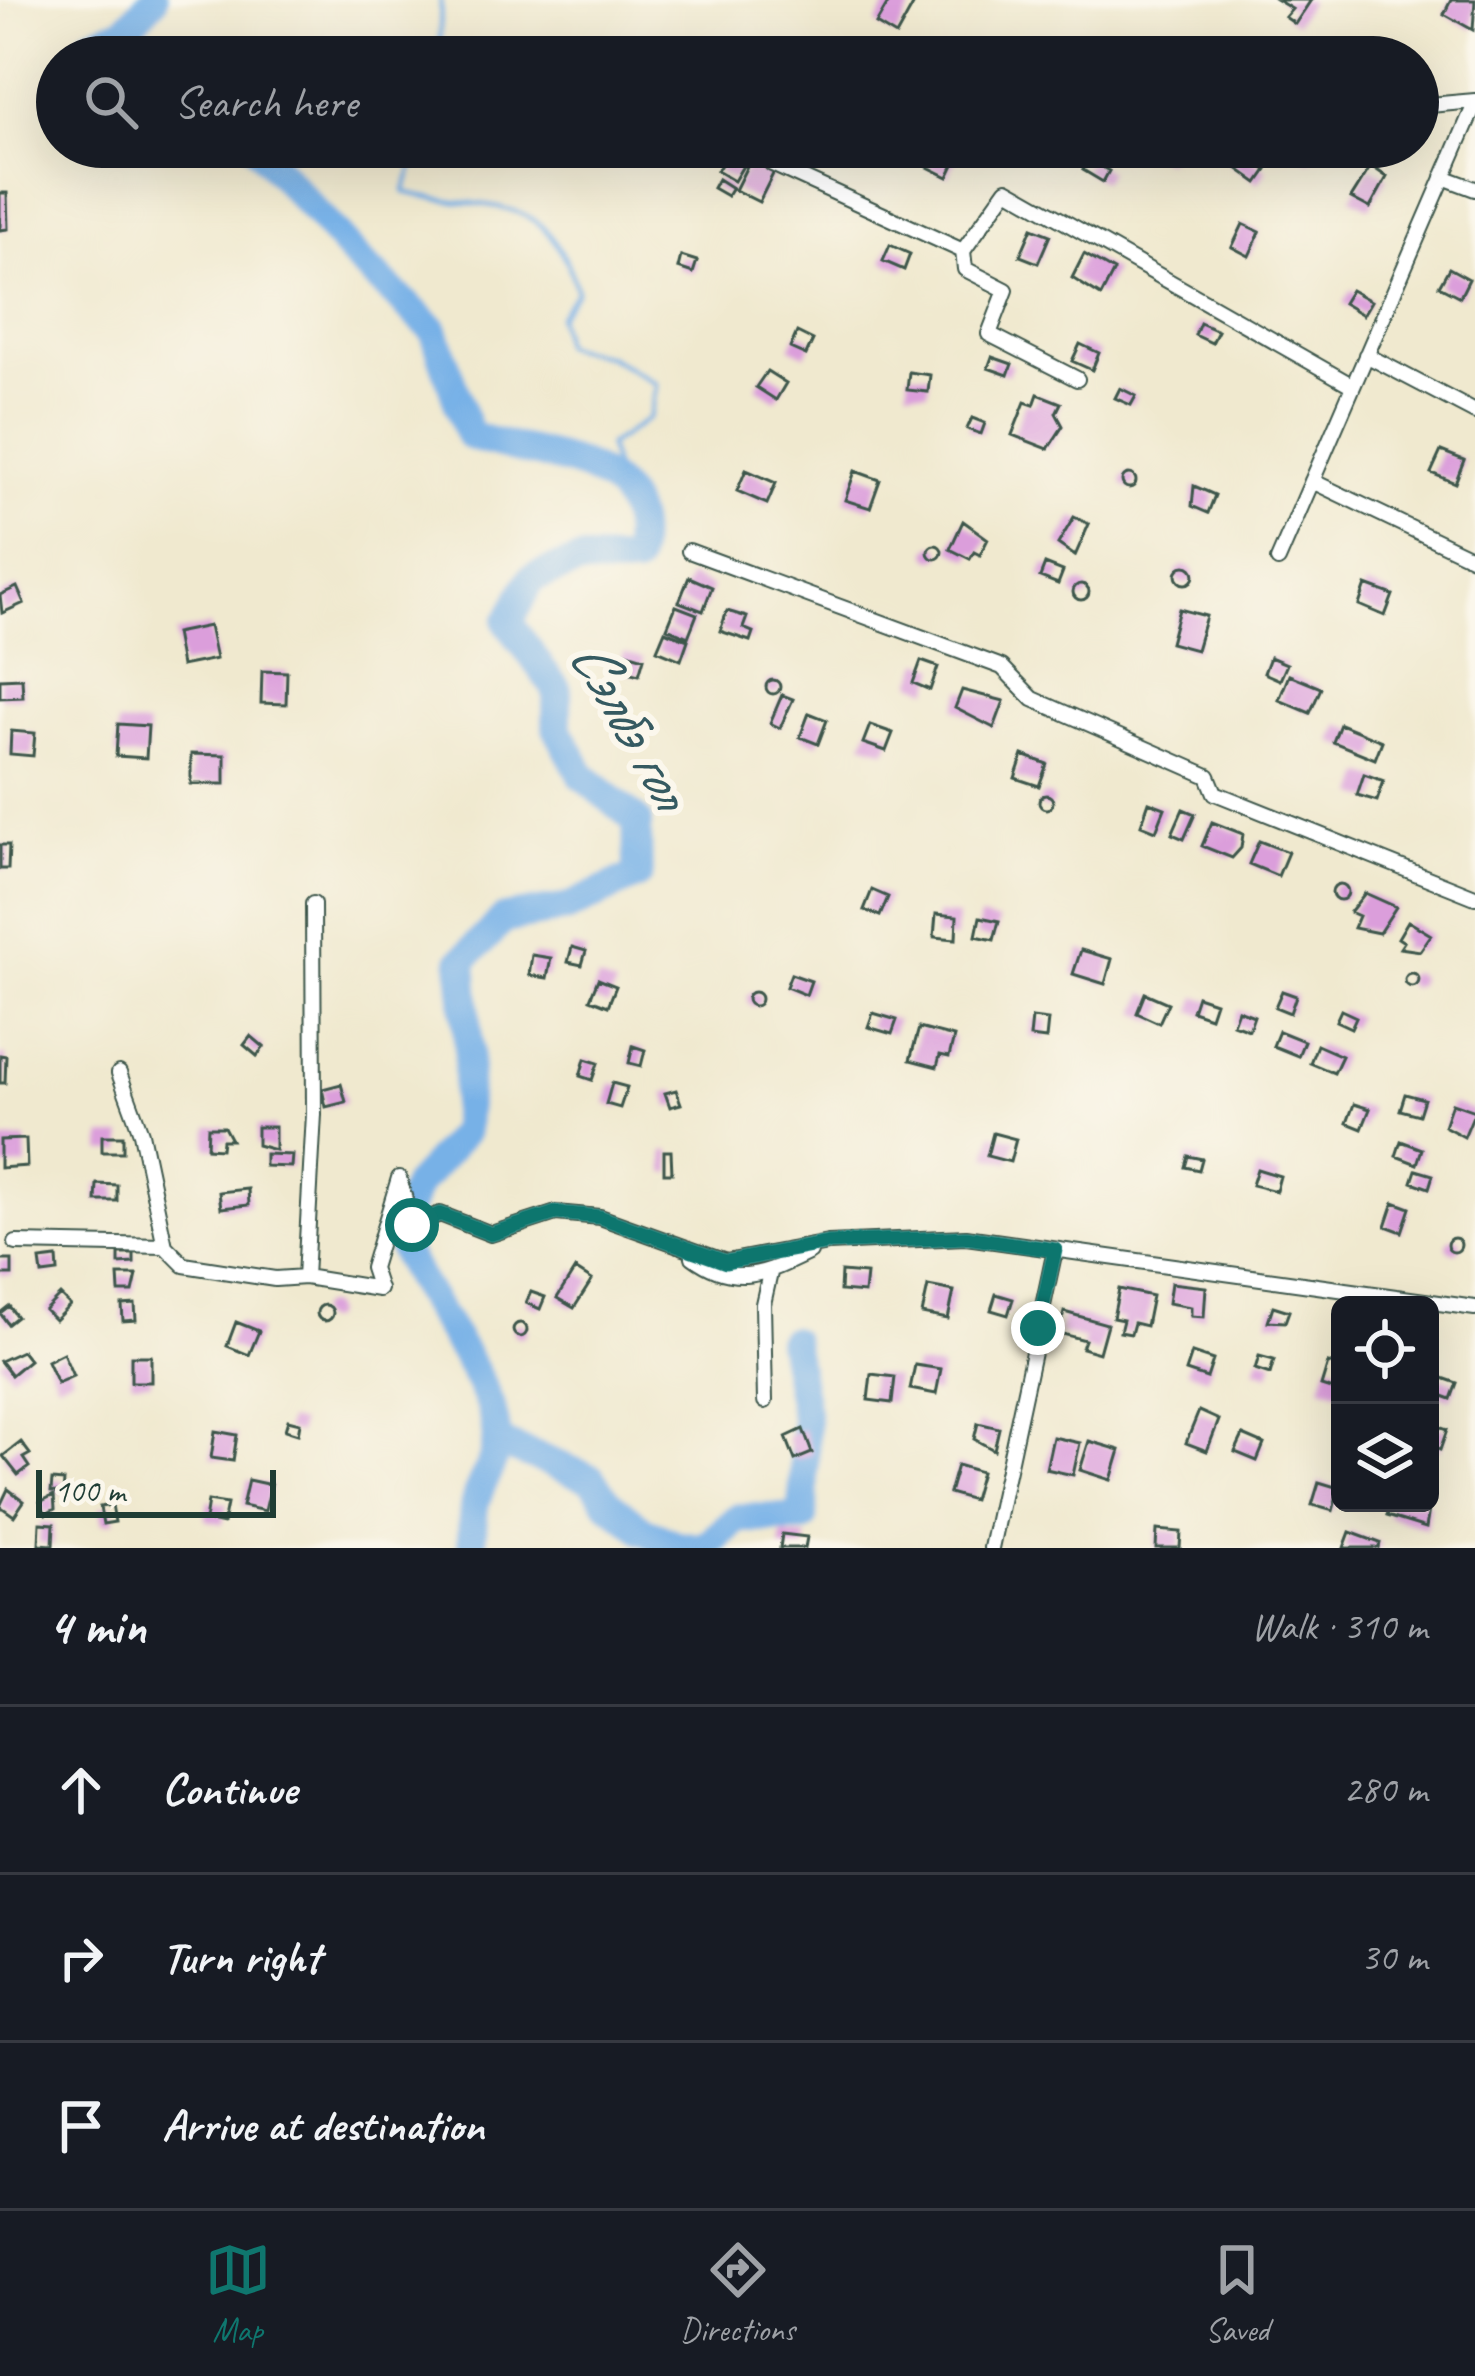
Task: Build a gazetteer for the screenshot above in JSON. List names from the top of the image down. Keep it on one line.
{"water":["Сэлбэ гол"],"scale_bar":"100 m","page":{"search":"Search here","scale":"100 m","heading":["4 min","Walk · 310 m"],"list":[["Continue","280 m"],["Turn right","30 m"],"Arrive at destination"],"nav":["Map","Directions","Saved"]}}
